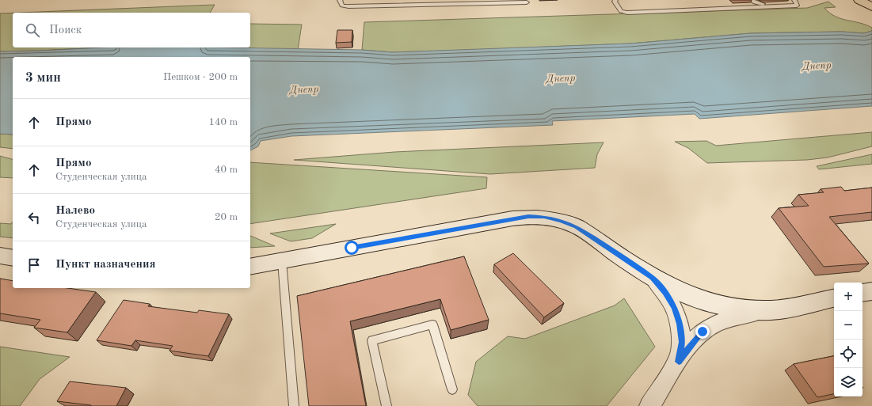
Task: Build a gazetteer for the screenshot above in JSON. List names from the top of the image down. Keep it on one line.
{"water":["Днепр"],"page":{"search":"Поиск","heading":["3 мин","Пешком · 200 m"],"list":[["Прямо","140 m"],["Прямо","Студенческая улица","40 m"],["Налево","Студенческая улица","20 m"],"Пункт назначения"],"map_buttons":["+","−"]}}
